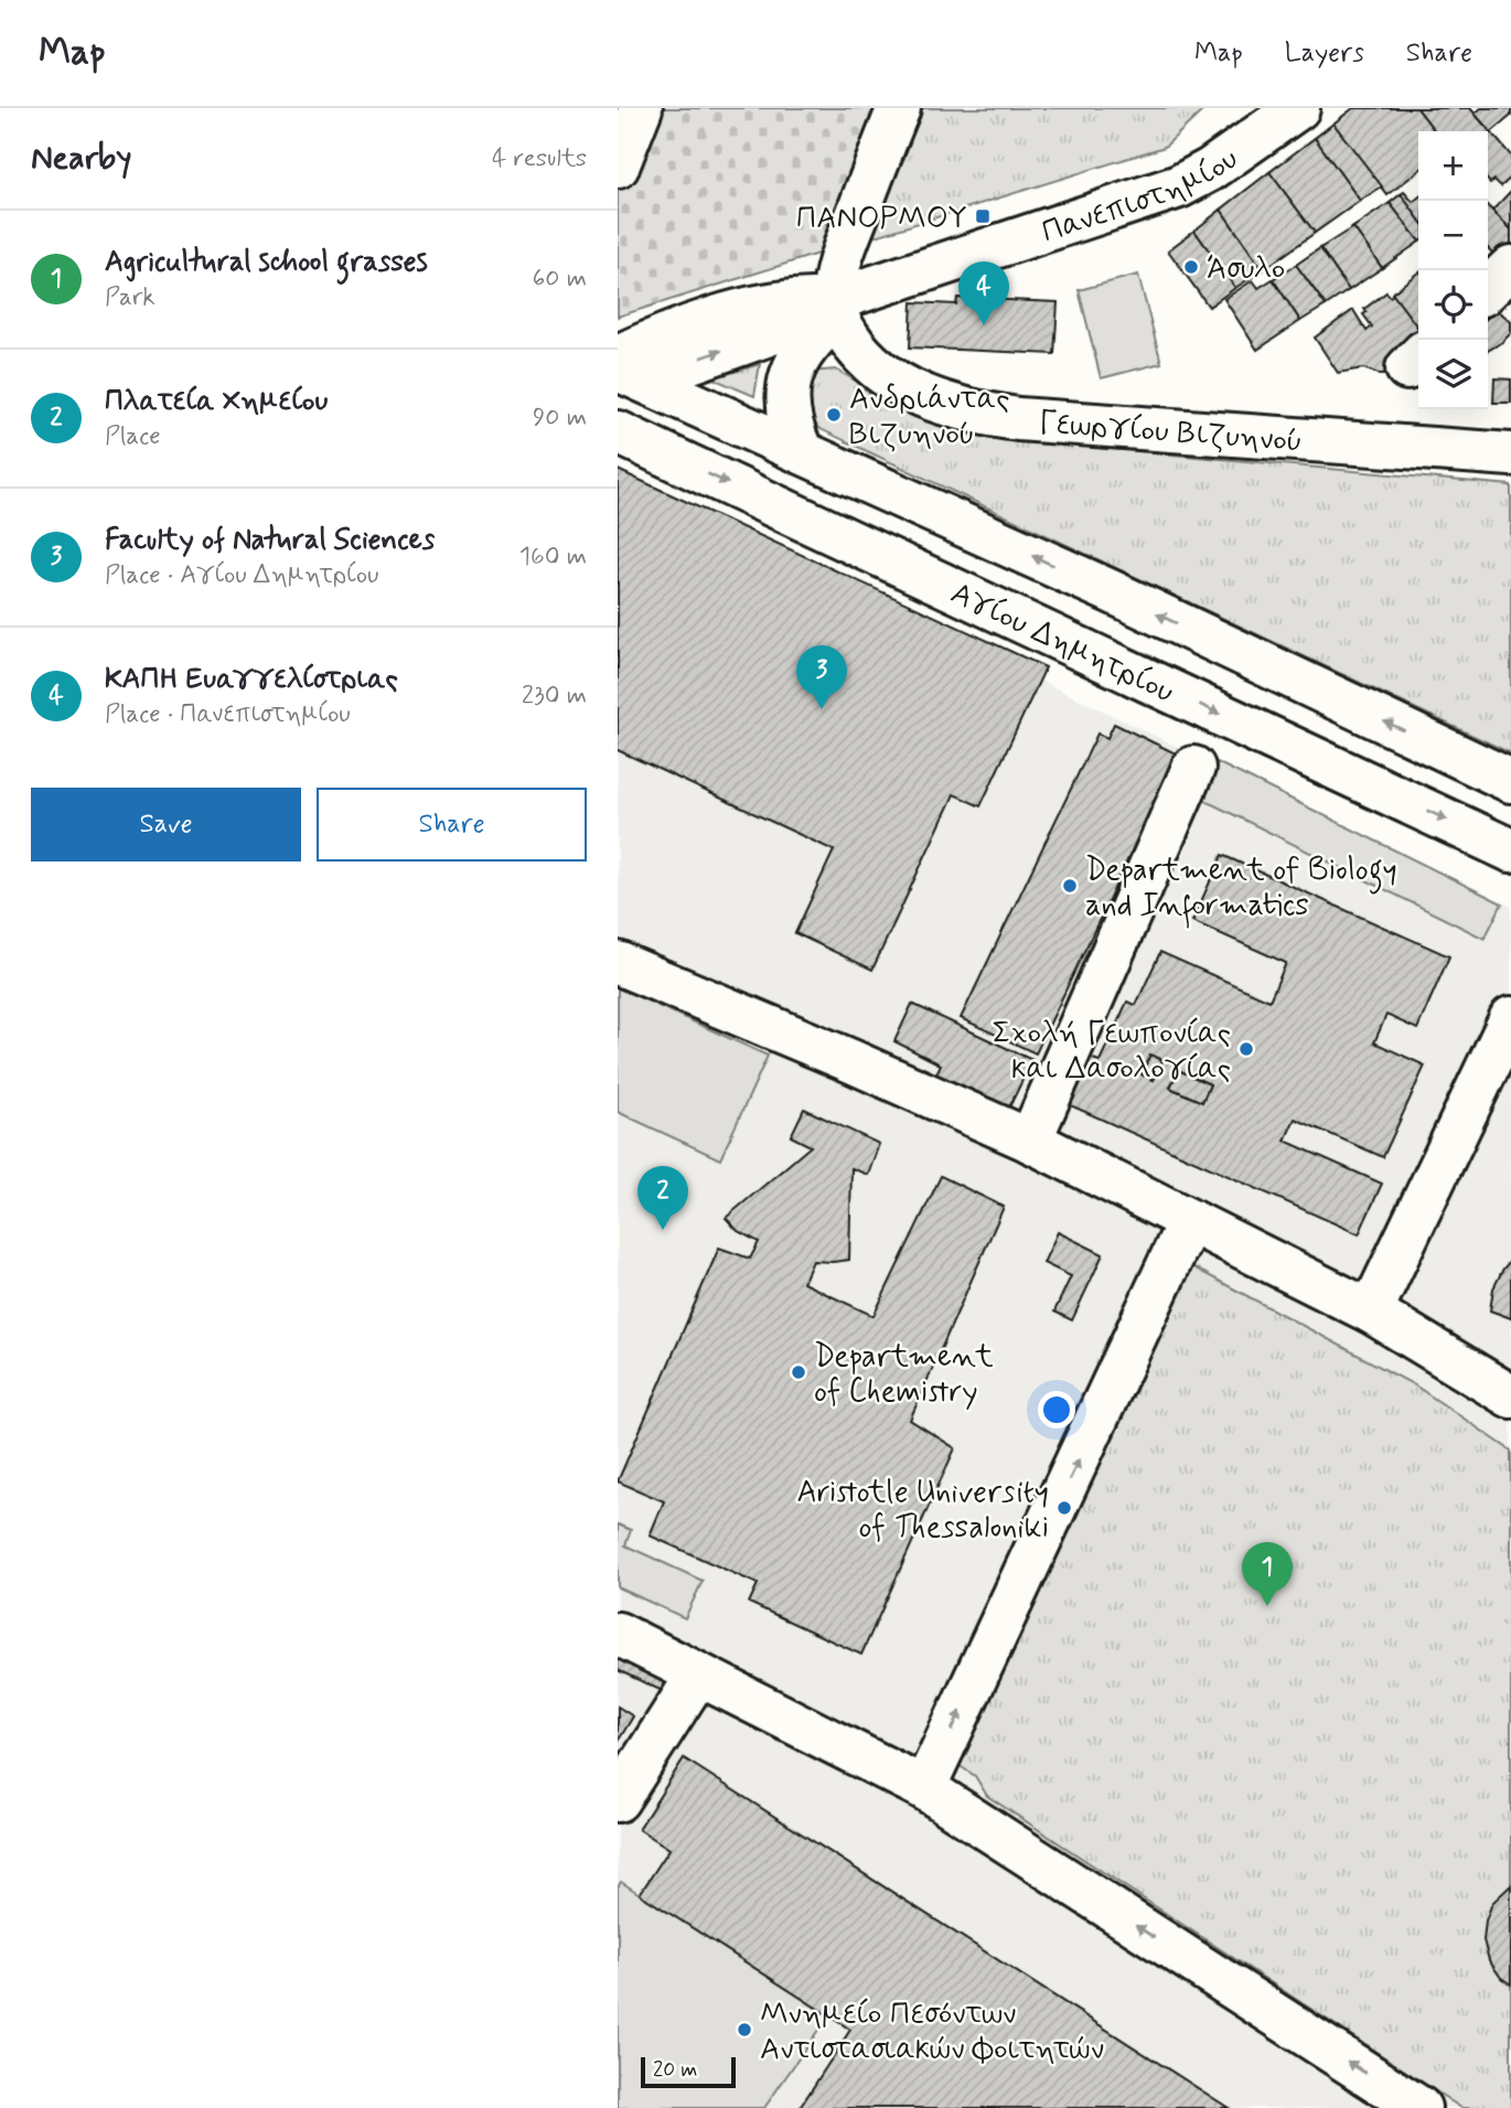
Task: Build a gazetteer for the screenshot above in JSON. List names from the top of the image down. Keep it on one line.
{"streets":{"main road":["Πανεπιστημίου","Γεωργίου Βιζυηνού","Αγίου Δημητρίου"]},"crossings":[["Πανεπιστημίου","Γεωργίου Βιζυηνού"],["Πανεπιστημίου","Αγίου Δημητρίου"]],"places":{"transit":["ΠΑΝΟΡΜΟΥ"],"other":["Άσυλο","Ανδριάντας Βιζυηνού","Department of Biology and Informatics","Σχολή Γεωπονίας και Δασολογίας","Department of Chemistry","Aristotle University of Thessaloniki","Μνημείο Πεσόντων Αντιστασιακών Φοιτητών"]},"scale_bar":"20 m","page":{"header":"Map","nav":["Map","Layers","Share"],"heading":["Nearby","4 results"],"map_buttons":["+","−"],"list":[{"mark":"1","name":"Agricultural school grasses","note":"Park","value":"60 m"},{"mark":"2","name":"Πλατεία Χημείου","note":"Place","value":"90 m"},{"mark":"3","name":"Faculty of Natural Sciences","note":"Place · Αγίου Δημητρίου","value":"160 m"},{"mark":"4","name":"ΚΑΠΗ Ευαγγελίστριας","note":"Place · Πανεπιστημίου","value":"230 m"}],"pins":["4","3","2","1"],"buttons":["Save","Share"],"scale":"20 m"}}
